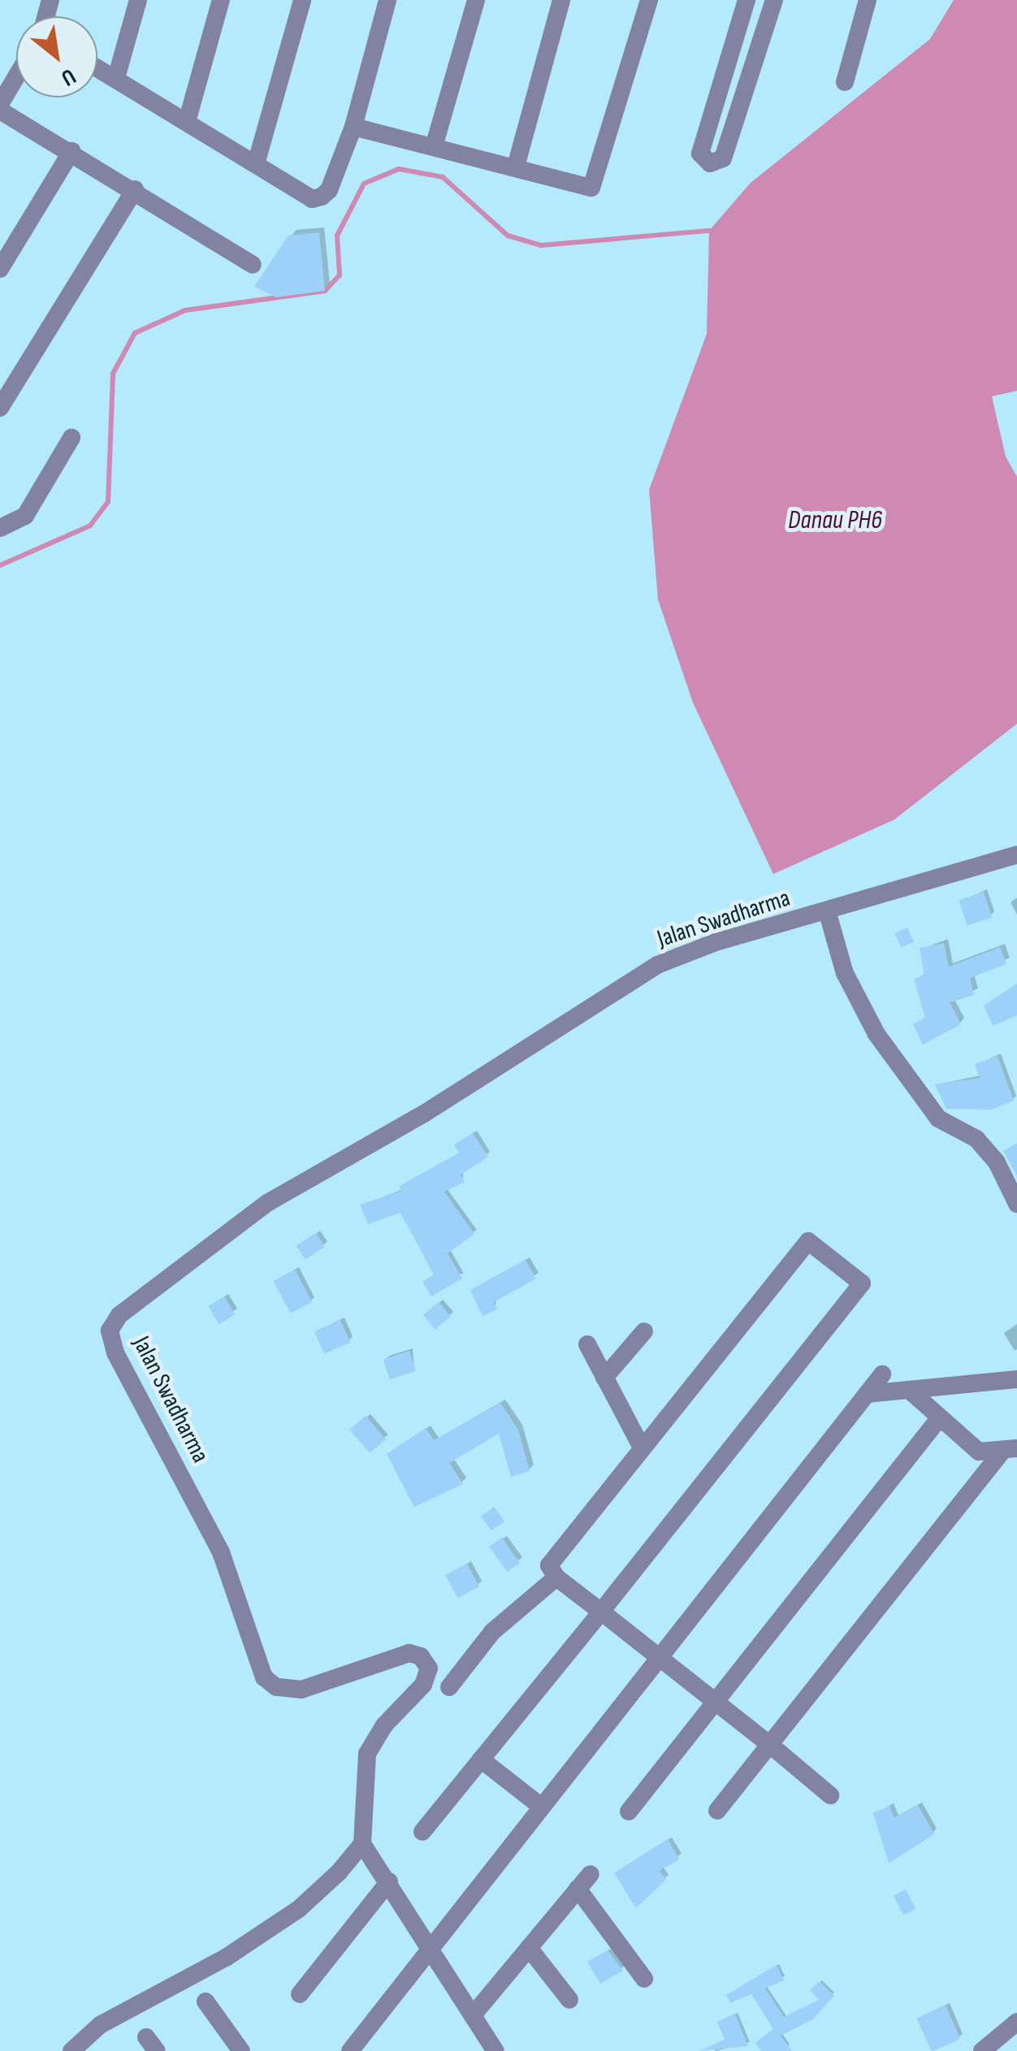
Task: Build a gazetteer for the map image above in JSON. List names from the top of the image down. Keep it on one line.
{"streets":{"street":["Jalan Swadharma"]},"water":["Danau PH6"],"north":"bottom right"}
